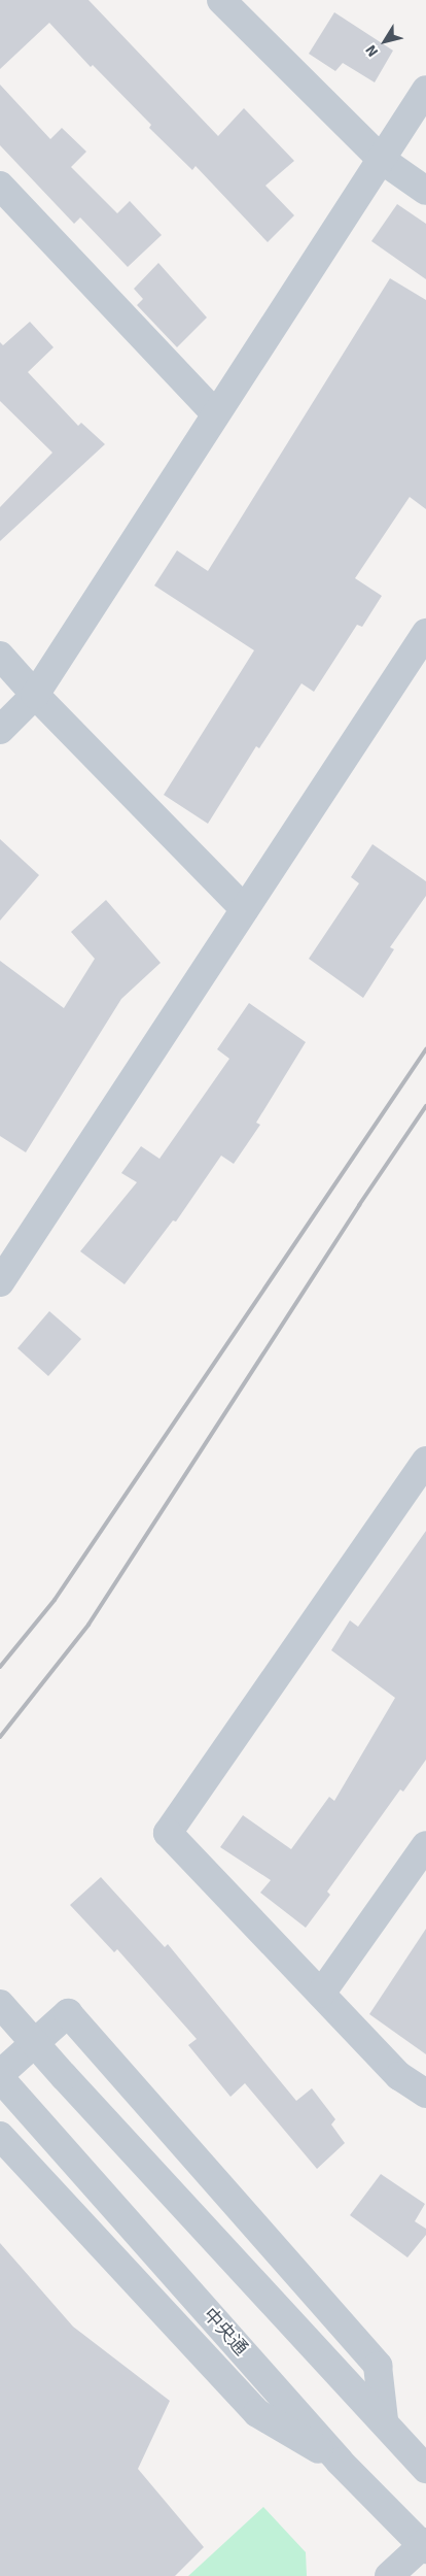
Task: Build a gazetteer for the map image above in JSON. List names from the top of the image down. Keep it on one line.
{"streets":{"street":["中央通"]},"north":"bottom left"}
